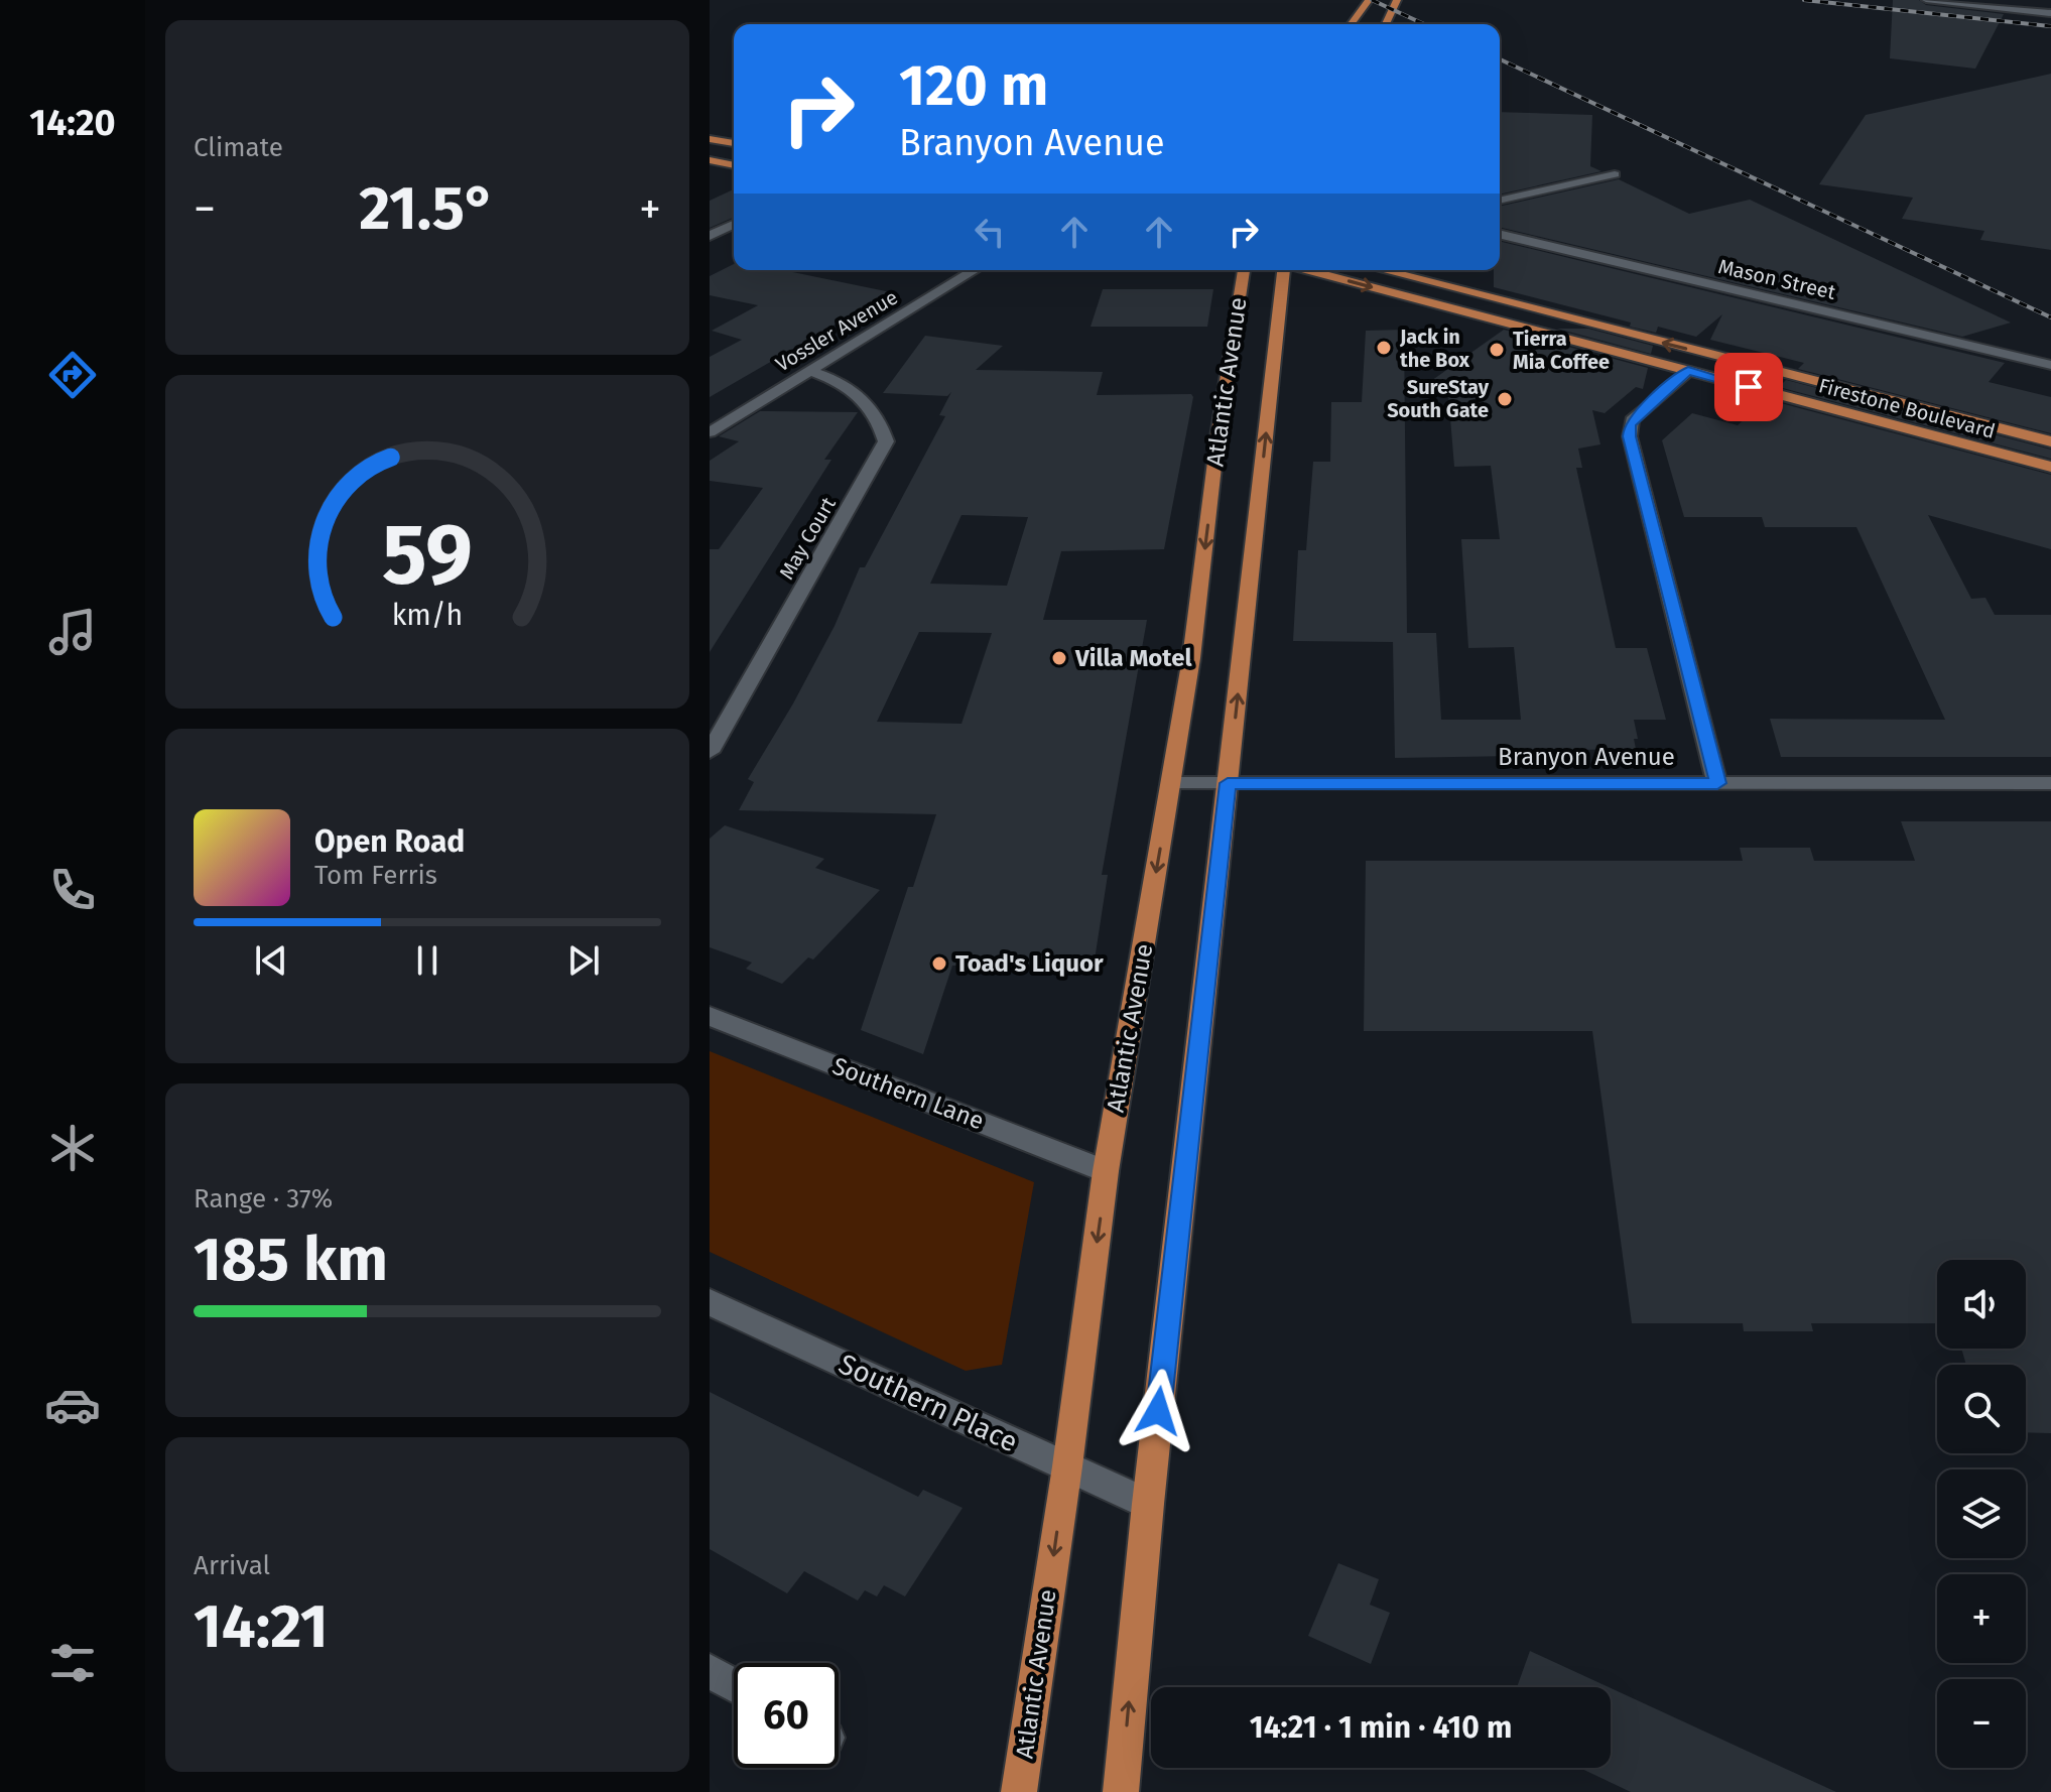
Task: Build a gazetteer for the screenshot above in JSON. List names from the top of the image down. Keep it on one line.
{"streets":{"main road":["Atlantic Avenue","Firestone Boulevard"],"street":["Mason Street","Vossler Avenue","May Court","Branyon Avenue","Southern Lane","Southern Place"]},"crossings":[["Vossler Avenue","May Court"],["Atlantic Avenue","Branyon Avenue"],["Atlantic Avenue","Southern Lane"],["Atlantic Avenue","Southern Place"]],"places":["Jack in the Box","Tierra Mia Coffee","SureStay South Gate","Villa Motel","Toad's Liquor"],"page":{"tabs":"14:20","tile":["Climate",["Range · 37%","185 km"],["Arrival","14:21"]],"turn":["120 m","Branyon Avenue"],"heat":["−","21.5°","+"],"song":["Open Road","Tom Ferris"],"map_buttons":["+","−"],"limit":"60","trip":"14:21 · 1 min · 410 m","gauge":["59","km/h"]}}
